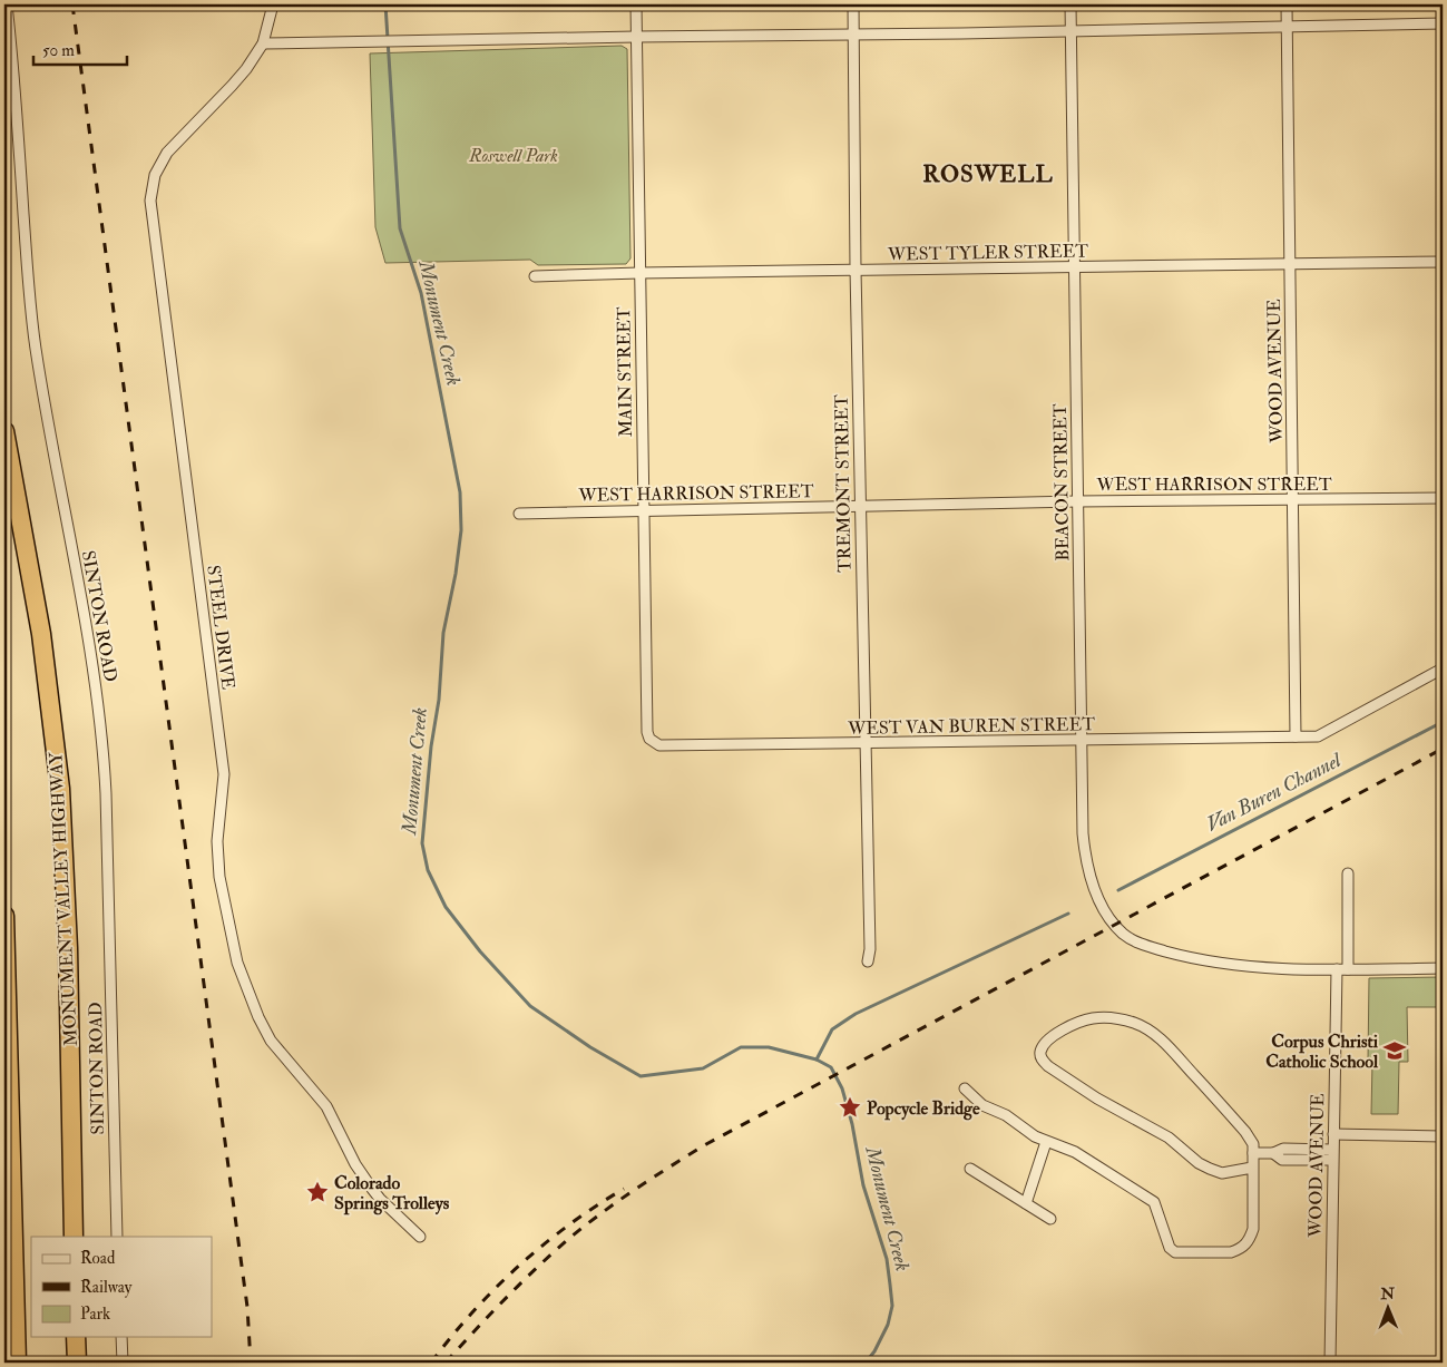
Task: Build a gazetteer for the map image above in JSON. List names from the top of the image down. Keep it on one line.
{"streets":{"highway":["MONUMENT VALLEY HIGHWAY"],"street":["WEST TYLER STREET","WOOD AVENUE","MAIN STREET","BEACON STREET","TREMONT STREET","WEST HARRISON STREET","SINTON ROAD","STEEL DRIVE","WEST VAN BUREN STREET"]},"crossings":[["WEST TYLER STREET","WOOD AVENUE"],["WEST TYLER STREET","MAIN STREET"],["WEST TYLER STREET","BEACON STREET"],["WEST TYLER STREET","TREMONT STREET"],["WOOD AVENUE","BEACON STREET"],["WOOD AVENUE","WEST HARRISON STREET"],["WOOD AVENUE","WEST VAN BUREN STREET"],["MAIN STREET","WEST HARRISON STREET"],["MAIN STREET","WEST VAN BUREN STREET"],["BEACON STREET","WEST HARRISON STREET"],["BEACON STREET","WEST VAN BUREN STREET"],["TREMONT STREET","WEST HARRISON STREET"],["TREMONT STREET","WEST VAN BUREN STREET"]],"districts":["ROSWELL"],"water":["Monument Creek","Van Buren Channel"],"parks":["Roswell Park"],"places":{"school or university":["Corpus Christi Catholic School"],"place":["Popcycle Bridge","Colorado Springs Trolleys"]},"legend":["Road","Railway","Park"],"scale_bar":"50 m","north":"top"}
